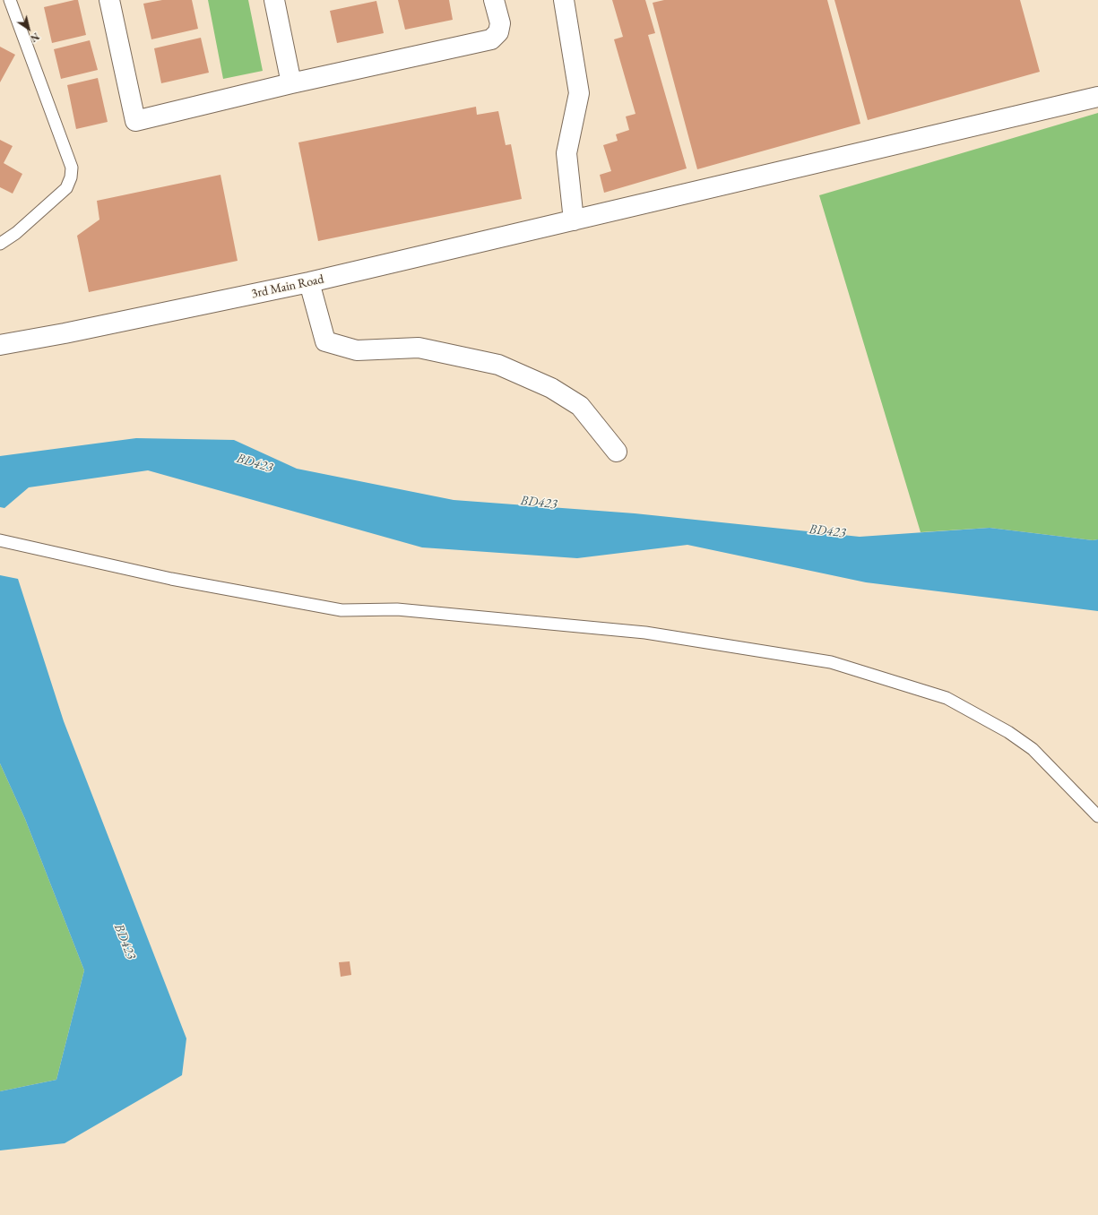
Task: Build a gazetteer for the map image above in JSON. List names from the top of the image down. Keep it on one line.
{"streets":{"street":["3rd Main Road"]},"water":["BD423"],"north":"bottom right"}
